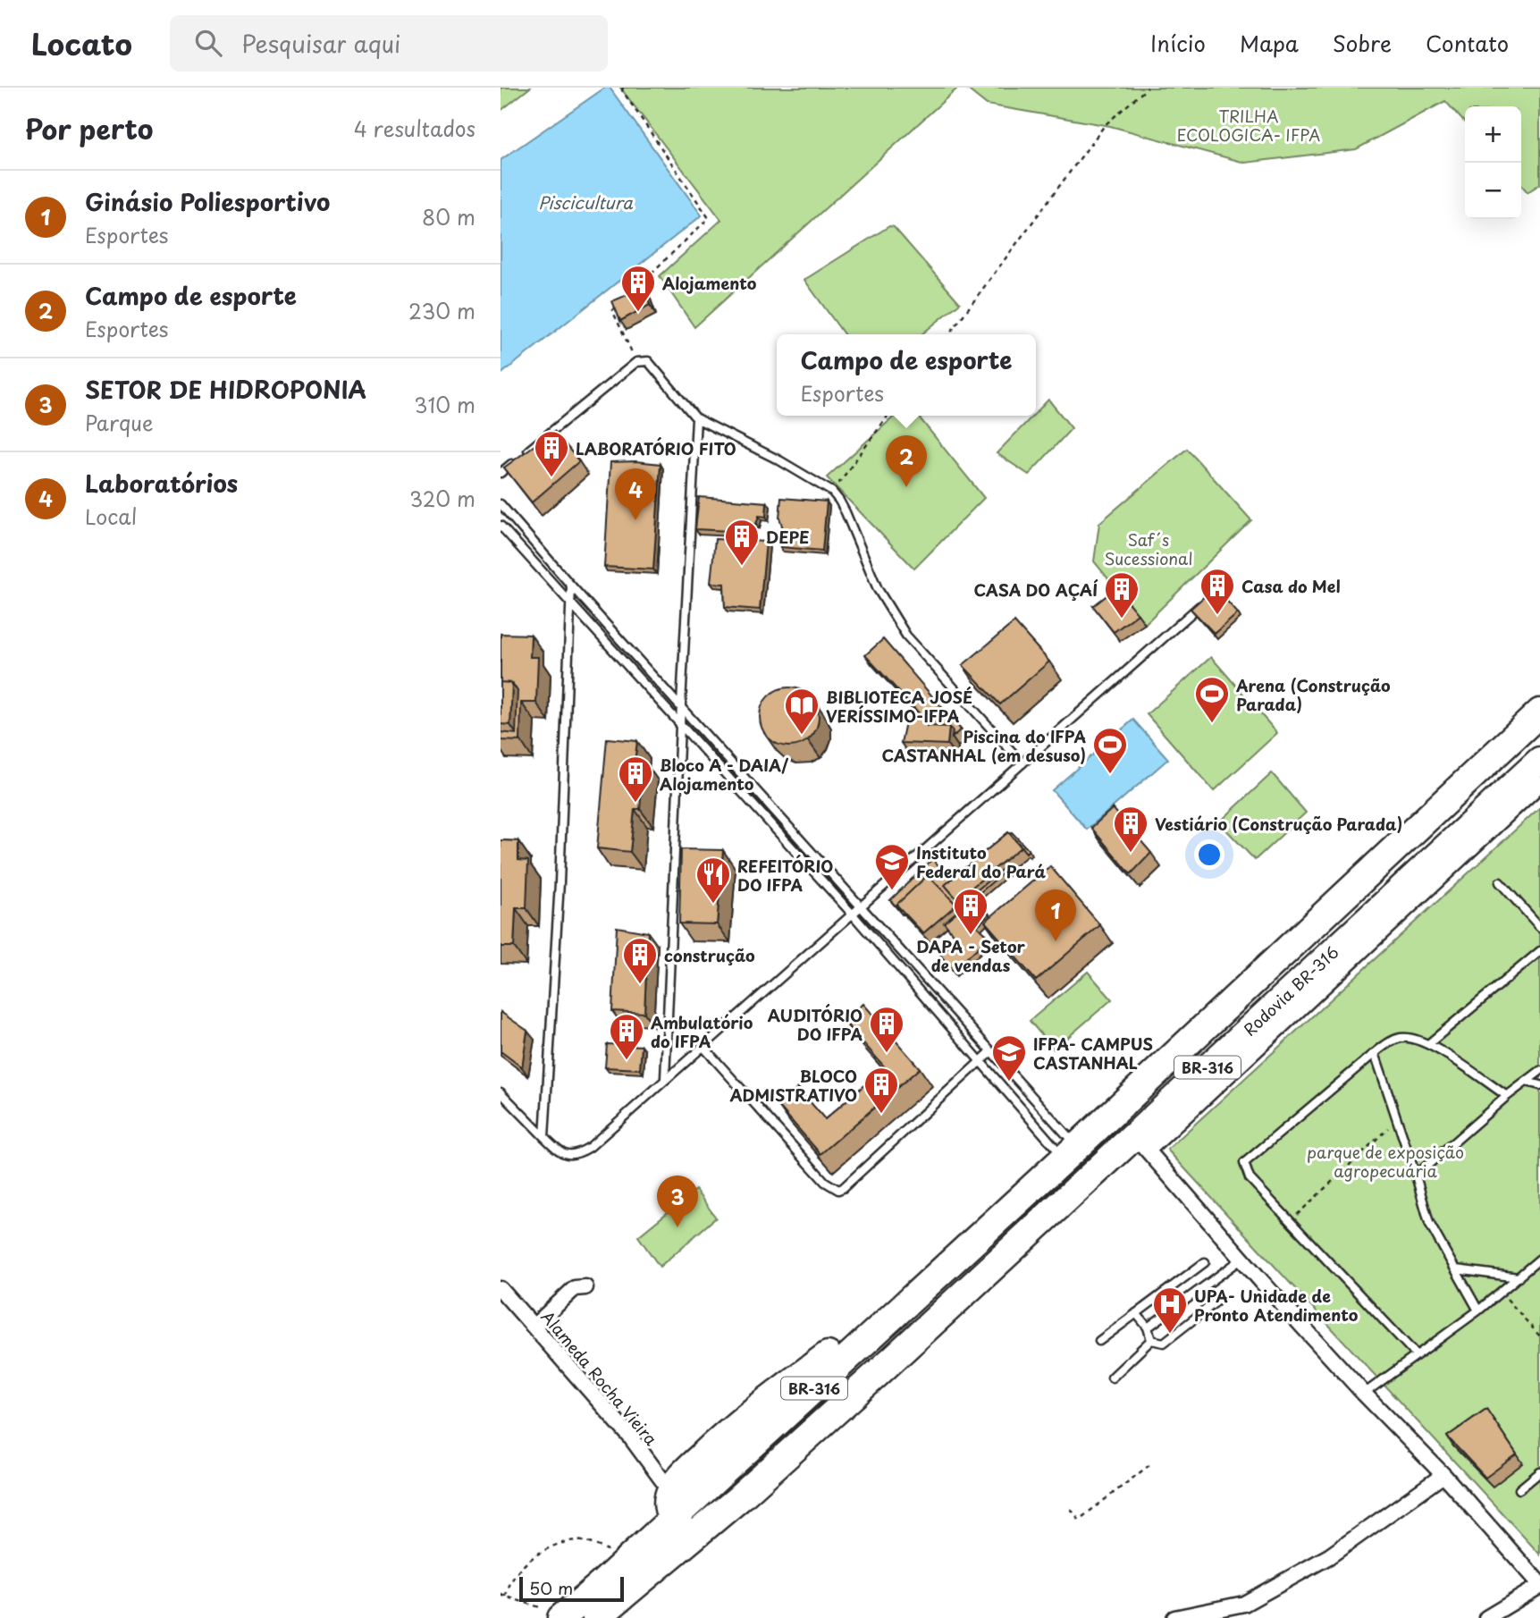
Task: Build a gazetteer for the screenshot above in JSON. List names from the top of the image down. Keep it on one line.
{"streets":{"highway":["Rodovia BR-316","BR-316"],"street":["Alameda Rocha Vieira"]},"crossings":[["Rodovia BR-316","BR-316"]],"water":["Piscicultura"],"parks":["TRILHA ECOLOGICA- IFPA","Saf´s Sucessional","parque de exposição agropecuária"],"places":{"building":["Alojamento","LABORATÓRIO FITO","DEPE","Casa do Mel","CASA DO AÇAÍ","Bloco A - DAIA/ Alojamento","Vestiário (Construção Parada)","DAPA - Setor de vendas","construção","AUDITÓRIO DO IFPA","Ambulatório do IFPA","BLOCO ADMISTRATIVO"],"sports":["Arena (Construção Parada)","Piscina do IFPA CASTANHAL (em desuso)"],"library":["BIBLIOTECA JOSÉ VERÍSSIMO-IFPA"],"school or university":["Instituto Federal do Pará","IFPA- CAMPUS CASTANHAL"],"restaurant":["REFEITÓRIO DO IFPA"],"hospital":["UPA- Unidade de Pronto Atendimento"]},"scale_bar":"50 m","page":{"header":"Locato","search":"Pesquisar aqui","nav":["Início","Mapa","Sobre","Contato"],"heading":["Por perto","4 resultados"],"map_buttons":["+","−"],"list":[{"mark":"1","name":"Ginásio Poliesportivo","note":"Esportes","value":"80 m"},{"mark":"2","name":"Campo de esporte","note":"Esportes","value":"230 m"},{"mark":"3","name":"SETOR DE HIDROPONIA","note":"Parque","value":"310 m"},{"mark":"4","name":"Laboratórios","note":"Local","value":"320 m"}],"popup":["Campo de esporte","Esportes"],"pins":["2","4","1","3"],"scale":"50 m"}}
